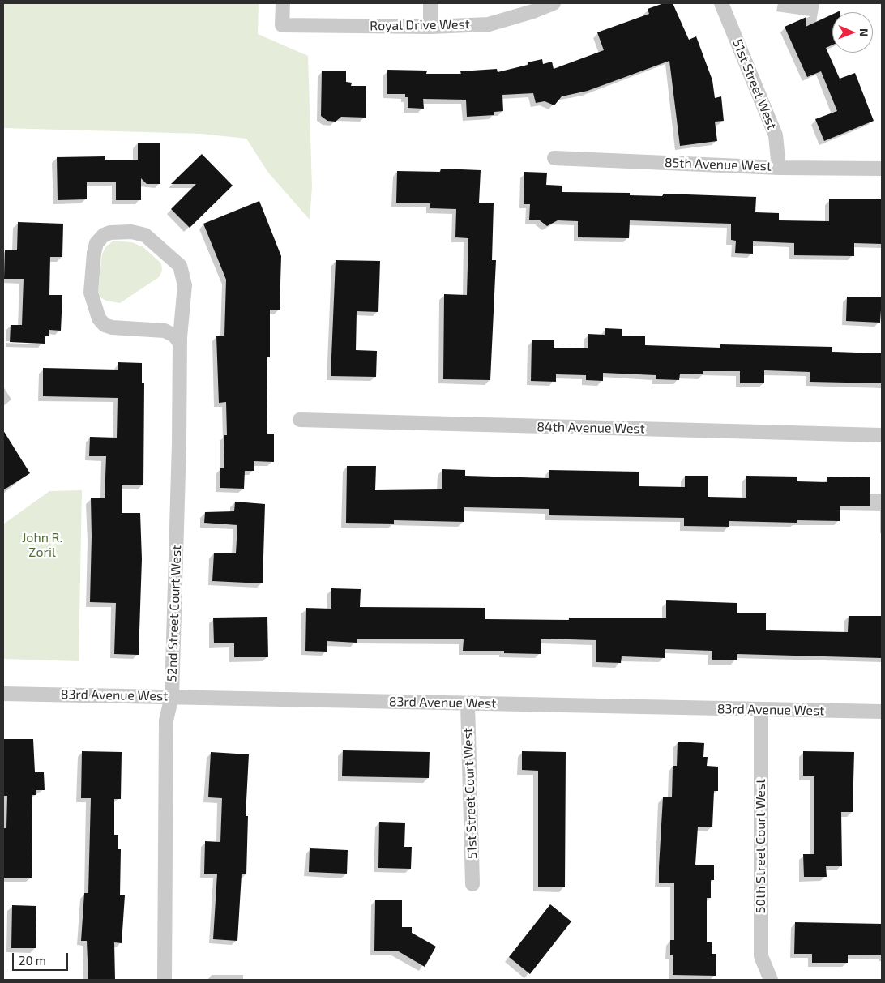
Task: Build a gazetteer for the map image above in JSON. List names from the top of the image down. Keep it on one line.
{"streets":{"street":["Royal Drive West","51st Street West","85th Avenue West","84th Avenue West","52nd Street Court West","83rd Avenue West","51st Street Court West","50th Street Court West"]},"crossings":[["51st Street West","85th Avenue West"],["52nd Street Court West","83rd Avenue West"],["83rd Avenue West","51st Street Court West"],["83rd Avenue West","50th Street Court West"]],"parks":["John R. Zoril"],"scale_bar":"20 m","north":"right"}
